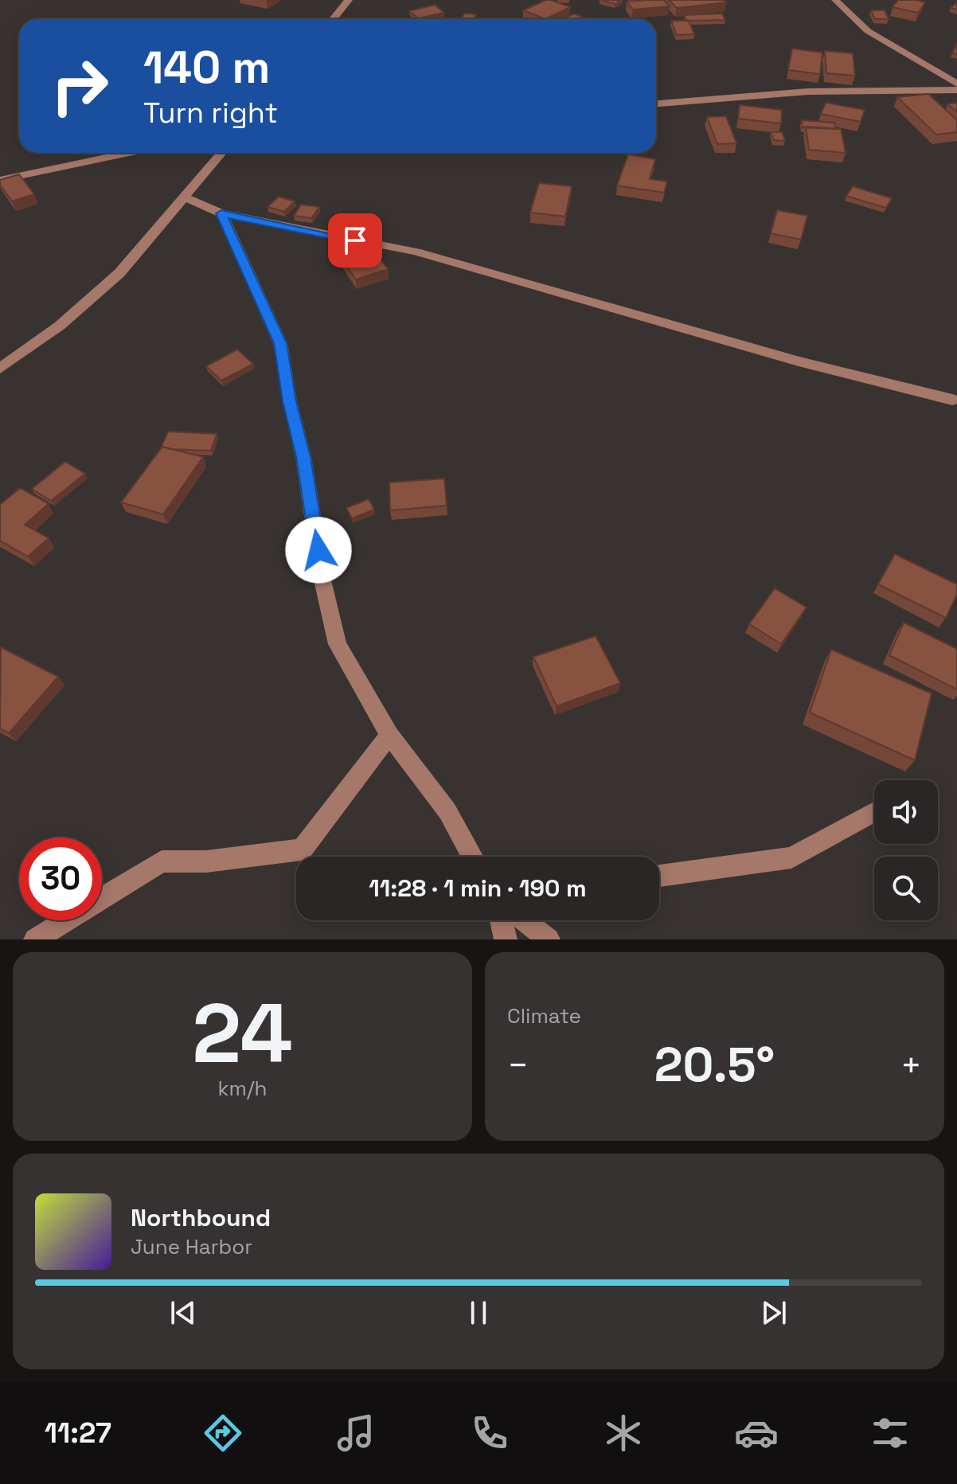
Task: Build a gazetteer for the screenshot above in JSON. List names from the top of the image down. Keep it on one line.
{"page":{"turn":["140 m","Turn right"],"limit":"30","trip":"11:28 · 1 min · 190 m","tile":[["24","km/h"],"Climate"],"heat":["−","20.5°","+"],"song":["Northbound","June Harbor"],"tabs":"11:27"}}
